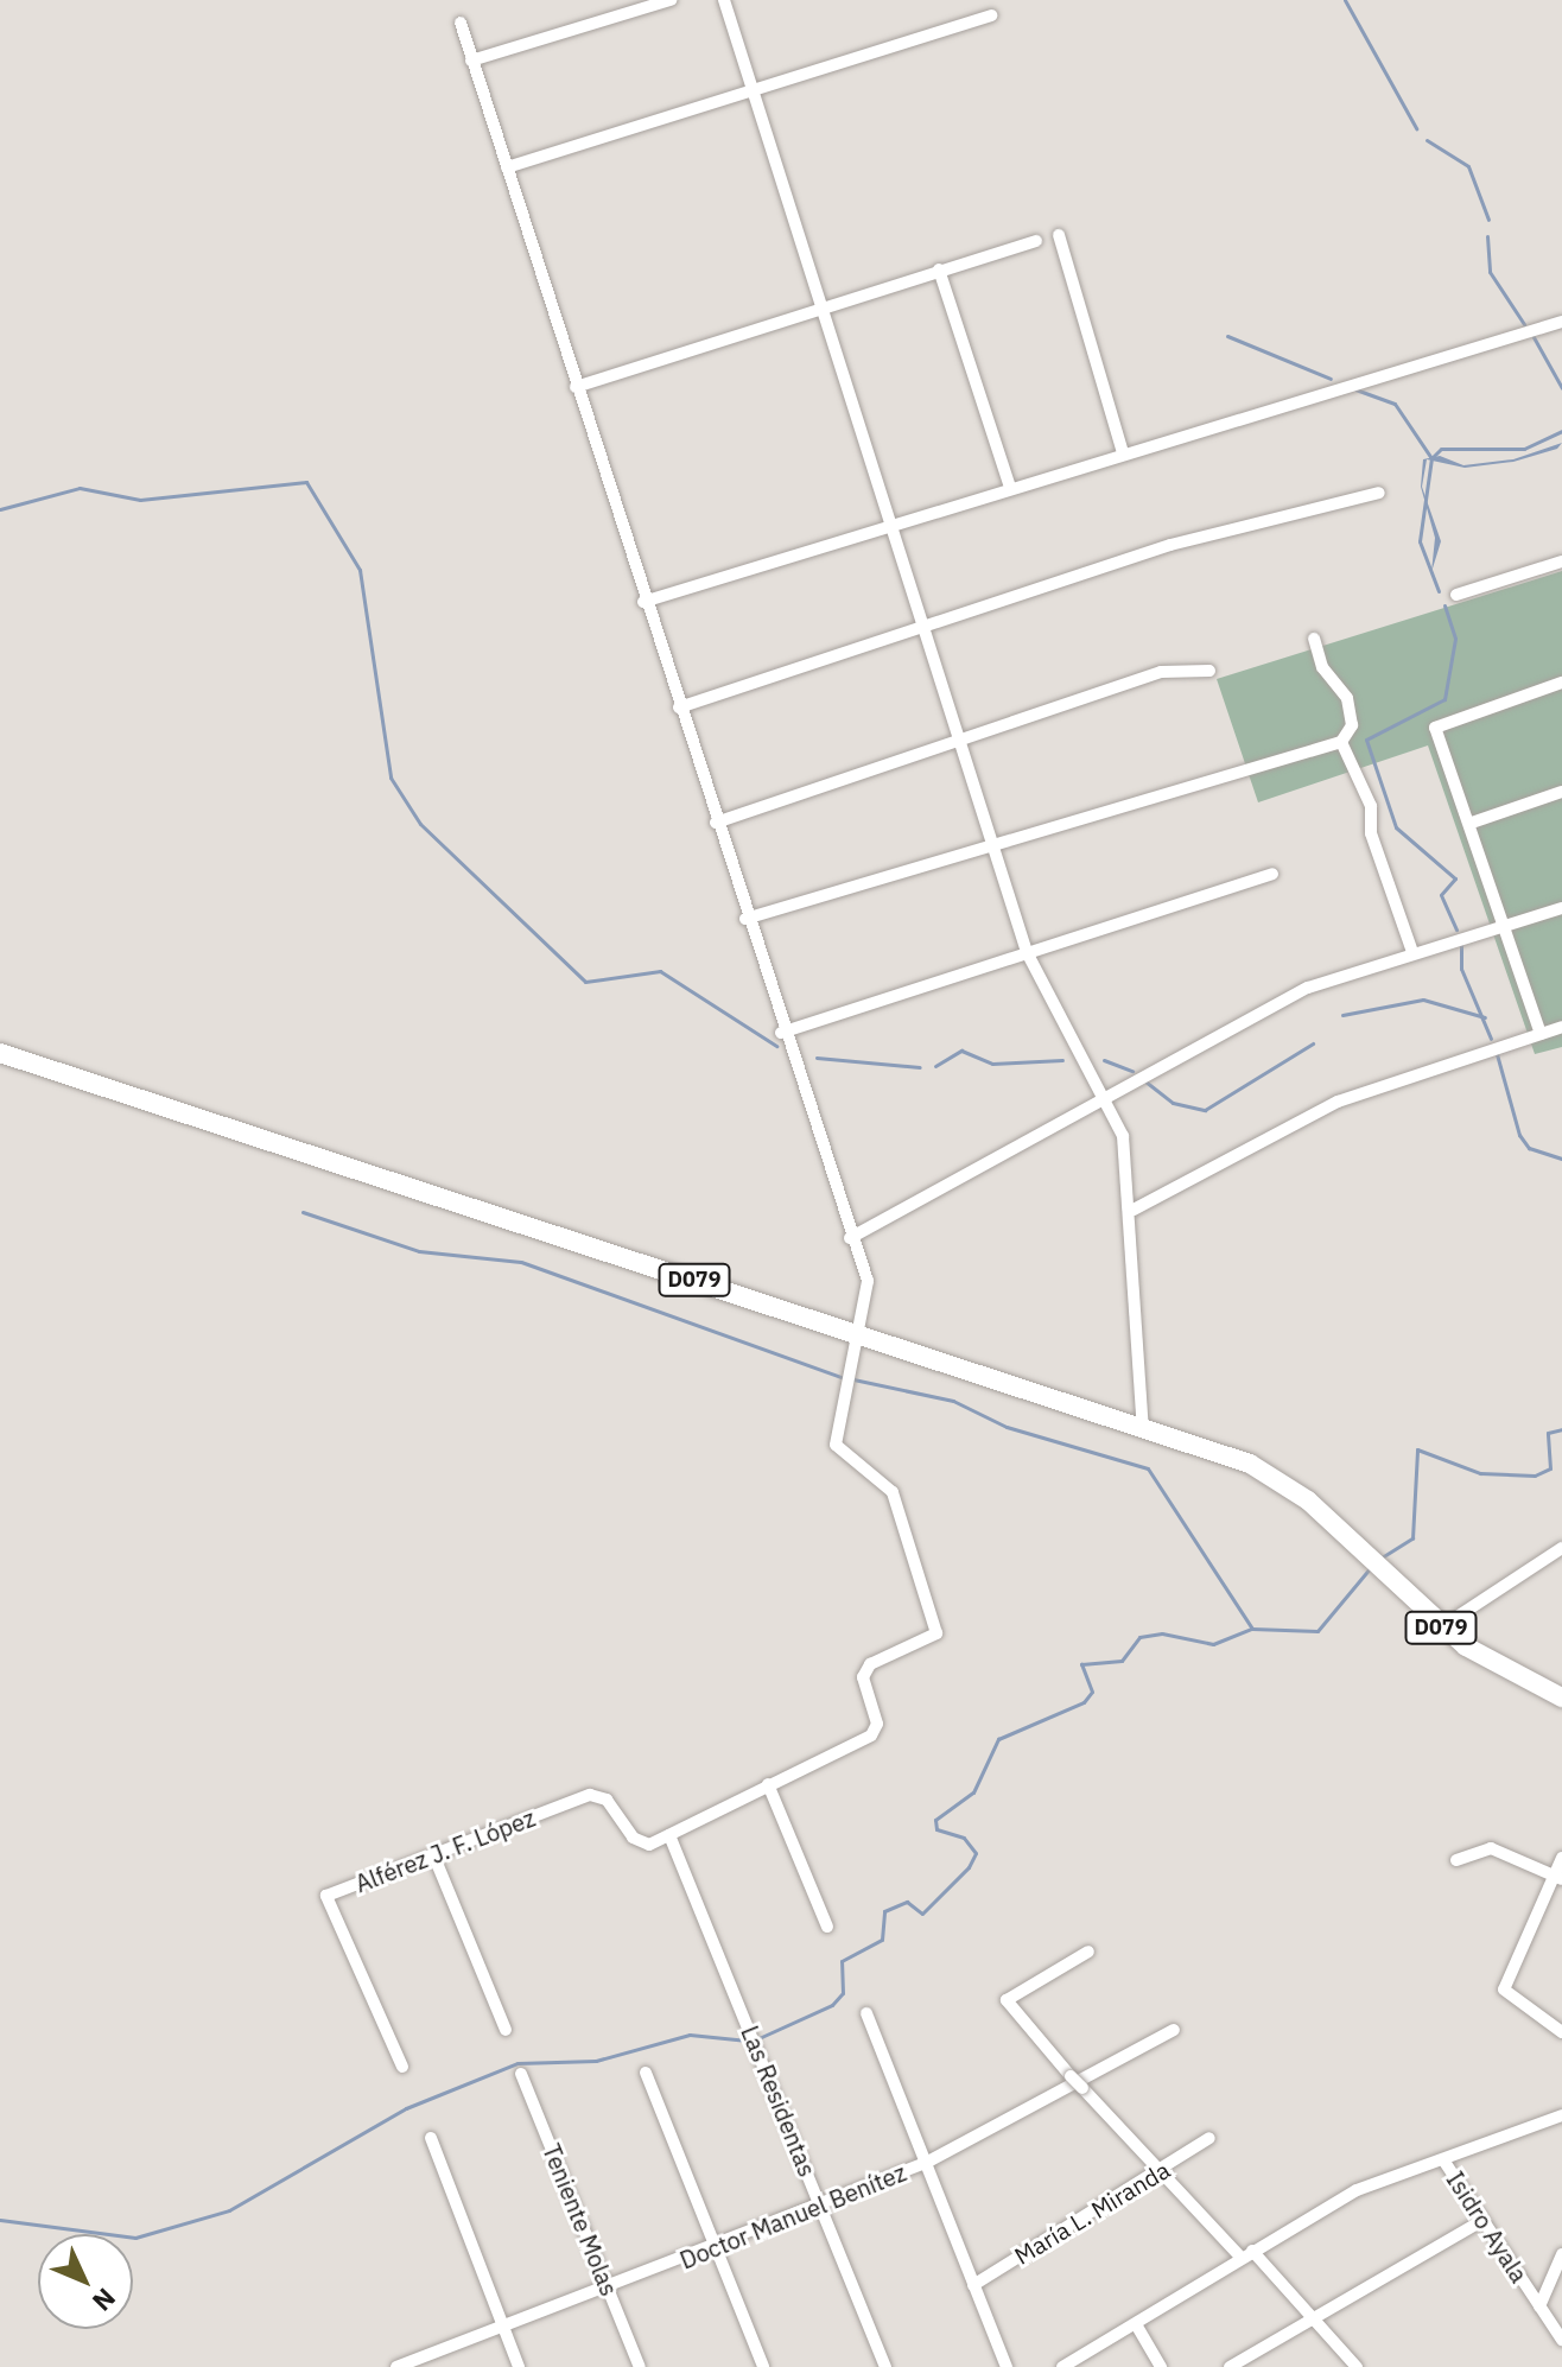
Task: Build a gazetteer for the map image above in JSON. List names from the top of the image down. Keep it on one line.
{"streets":{"main road":["D079"],"street":["Alférez J. F. López","Las Residentas","María L. Miranda","Doctor Manuel Benítez","Teniente Molas","Isidro Ayala"]},"crossings":[["Alférez J. F. López","Las Residentas"],["Las Residentas","Doctor Manuel Benítez"],["Doctor Manuel Benítez","Teniente Molas"]],"north":"bottom right"}
